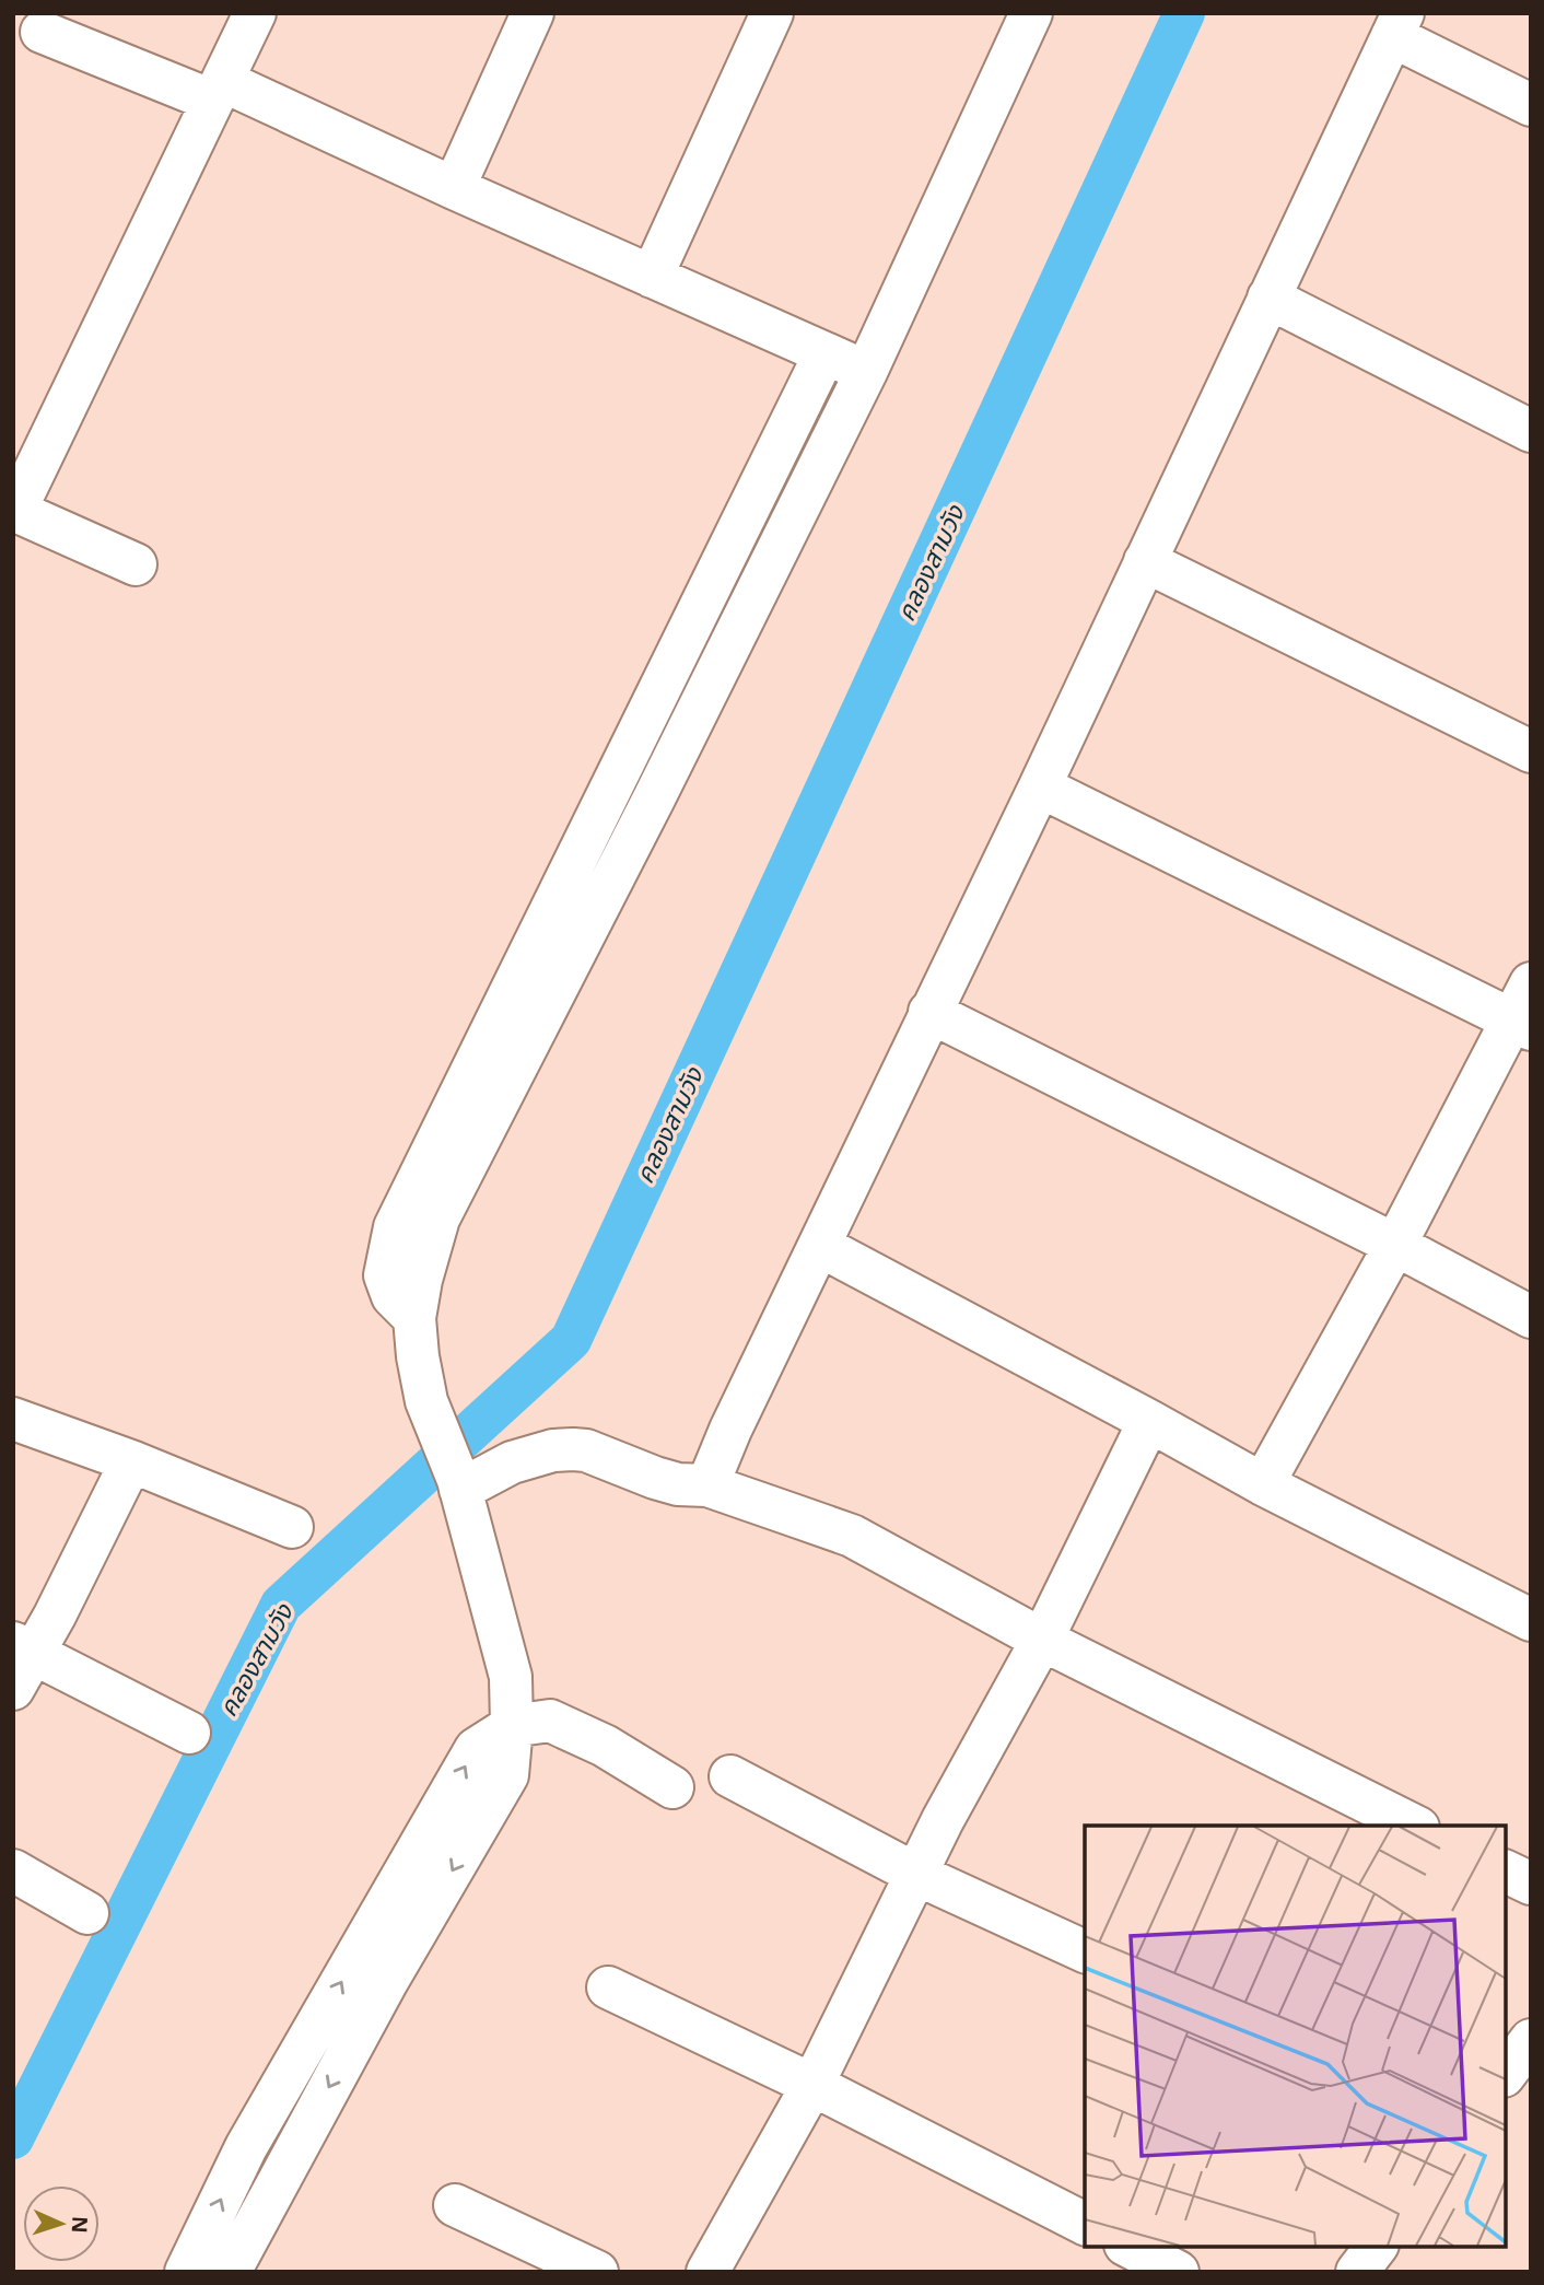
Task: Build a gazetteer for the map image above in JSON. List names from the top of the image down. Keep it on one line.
{"water":["คลองสามวัง"],"north":"right"}
